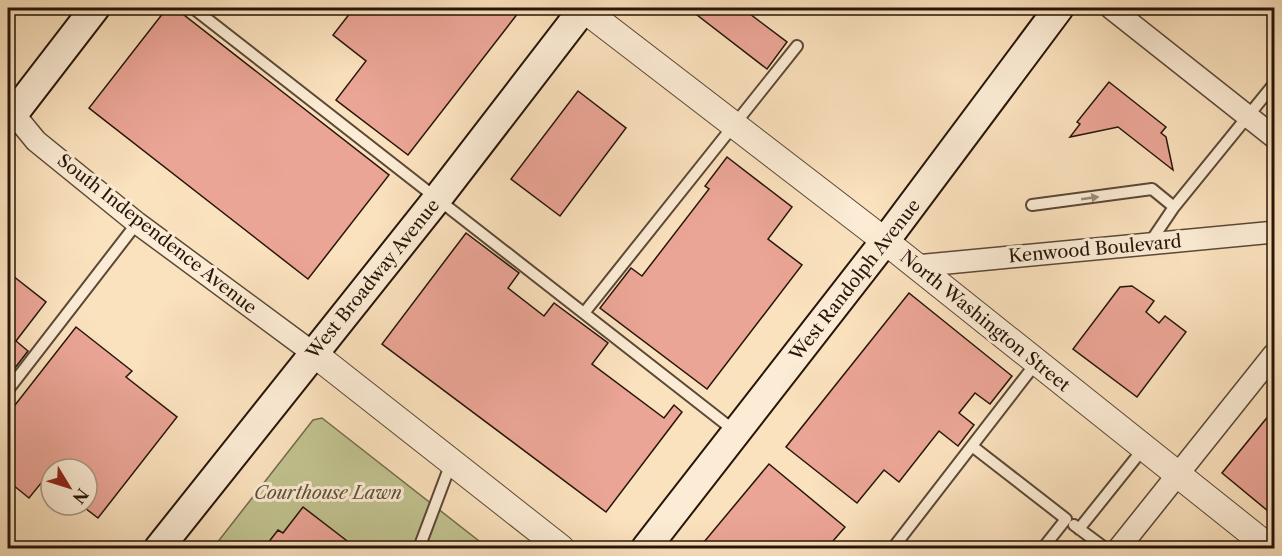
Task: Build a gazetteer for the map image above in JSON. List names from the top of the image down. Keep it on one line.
{"streets":{"main road":["West Broadway Avenue","West Randolph Avenue"],"street":["South Independence Avenue","Kenwood Boulevard","North Washington Street"]},"crossings":[["South Independence Avenue","West Broadway Avenue"],["Kenwood Boulevard","North Washington Street"],["West Broadway Avenue","North Washington Street"],["West Randolph Avenue","North Washington Street"]],"parks":["Courthouse Lawn"],"north":"bottom right"}
